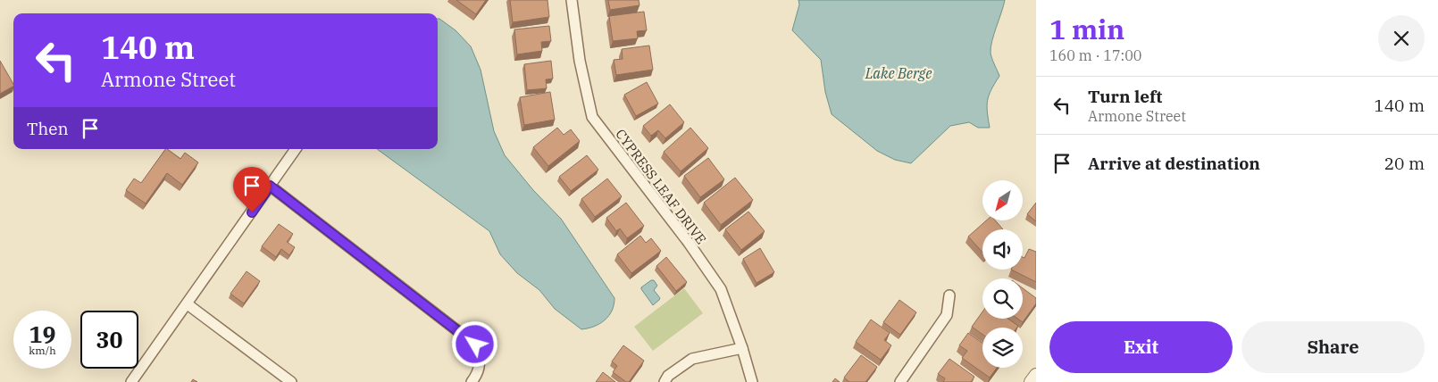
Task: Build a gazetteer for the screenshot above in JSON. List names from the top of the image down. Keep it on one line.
{"streets":{"street":["CYPRESS LEAF DRIVE"]},"water":["Lake Berge"],"north":"bottom left","page":{"heading":["1 min","160 m · 17:00"],"turn":["140 m","Armone Street"],"list":[{"name":"Turn left","note":"Armone Street","value":"140 m"},{"name":"Arrive at destination","value":"20 m"}],"then":"Then","speed":"19 km/h","limit":"30","buttons":["Exit","Share"]}}
